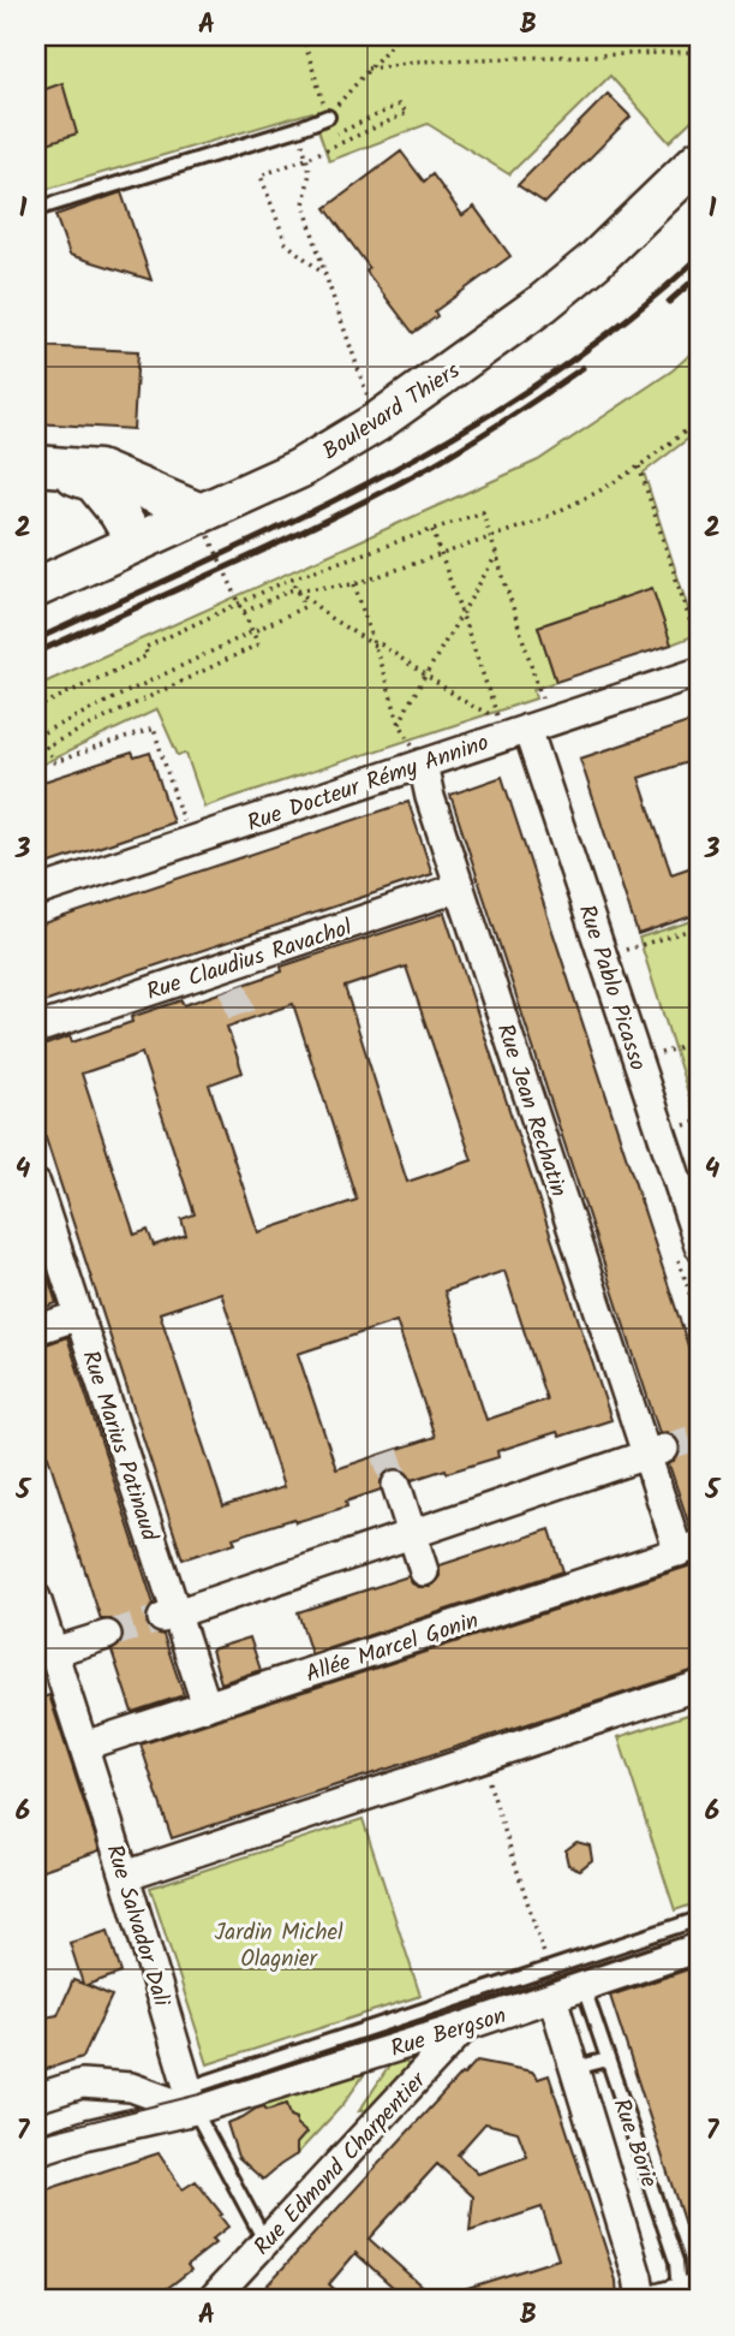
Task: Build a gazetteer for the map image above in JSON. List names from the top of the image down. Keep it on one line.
{"streets":{"main road":["Boulevard Thiers"],"street":["Rue Docteur Rémy Annino","Rue Claudius Ravachol","Rue Pablo Picasso","Rue Jean Rechatin","Rue Marius Patinaud","Allée Marcel Gonin","Rue Salvador Dali","Rue Bergson","Rue Borie","Rue Edmond Charpentier"]},"crossings":[["Rue Docteur Rémy Annino","Rue Pablo Picasso"],["Rue Docteur Rémy Annino","Rue Jean Rechatin"],["Rue Claudius Ravachol","Rue Jean Rechatin"],["Rue Jean Rechatin","Allée Marcel Gonin"],["Rue Marius Patinaud","Allée Marcel Gonin"],["Allée Marcel Gonin","Rue Salvador Dali"],["Rue Salvador Dali","Rue Bergson"],["Rue Salvador Dali","Rue Edmond Charpentier"],["Rue Bergson","Rue Borie"],["Rue Bergson","Rue Edmond Charpentier"]],"parks":["Jardin Michel Olagnier"],"grid":{"columns":["A","B"],"rows":["1","2","3","4","5","6","7"]}}
